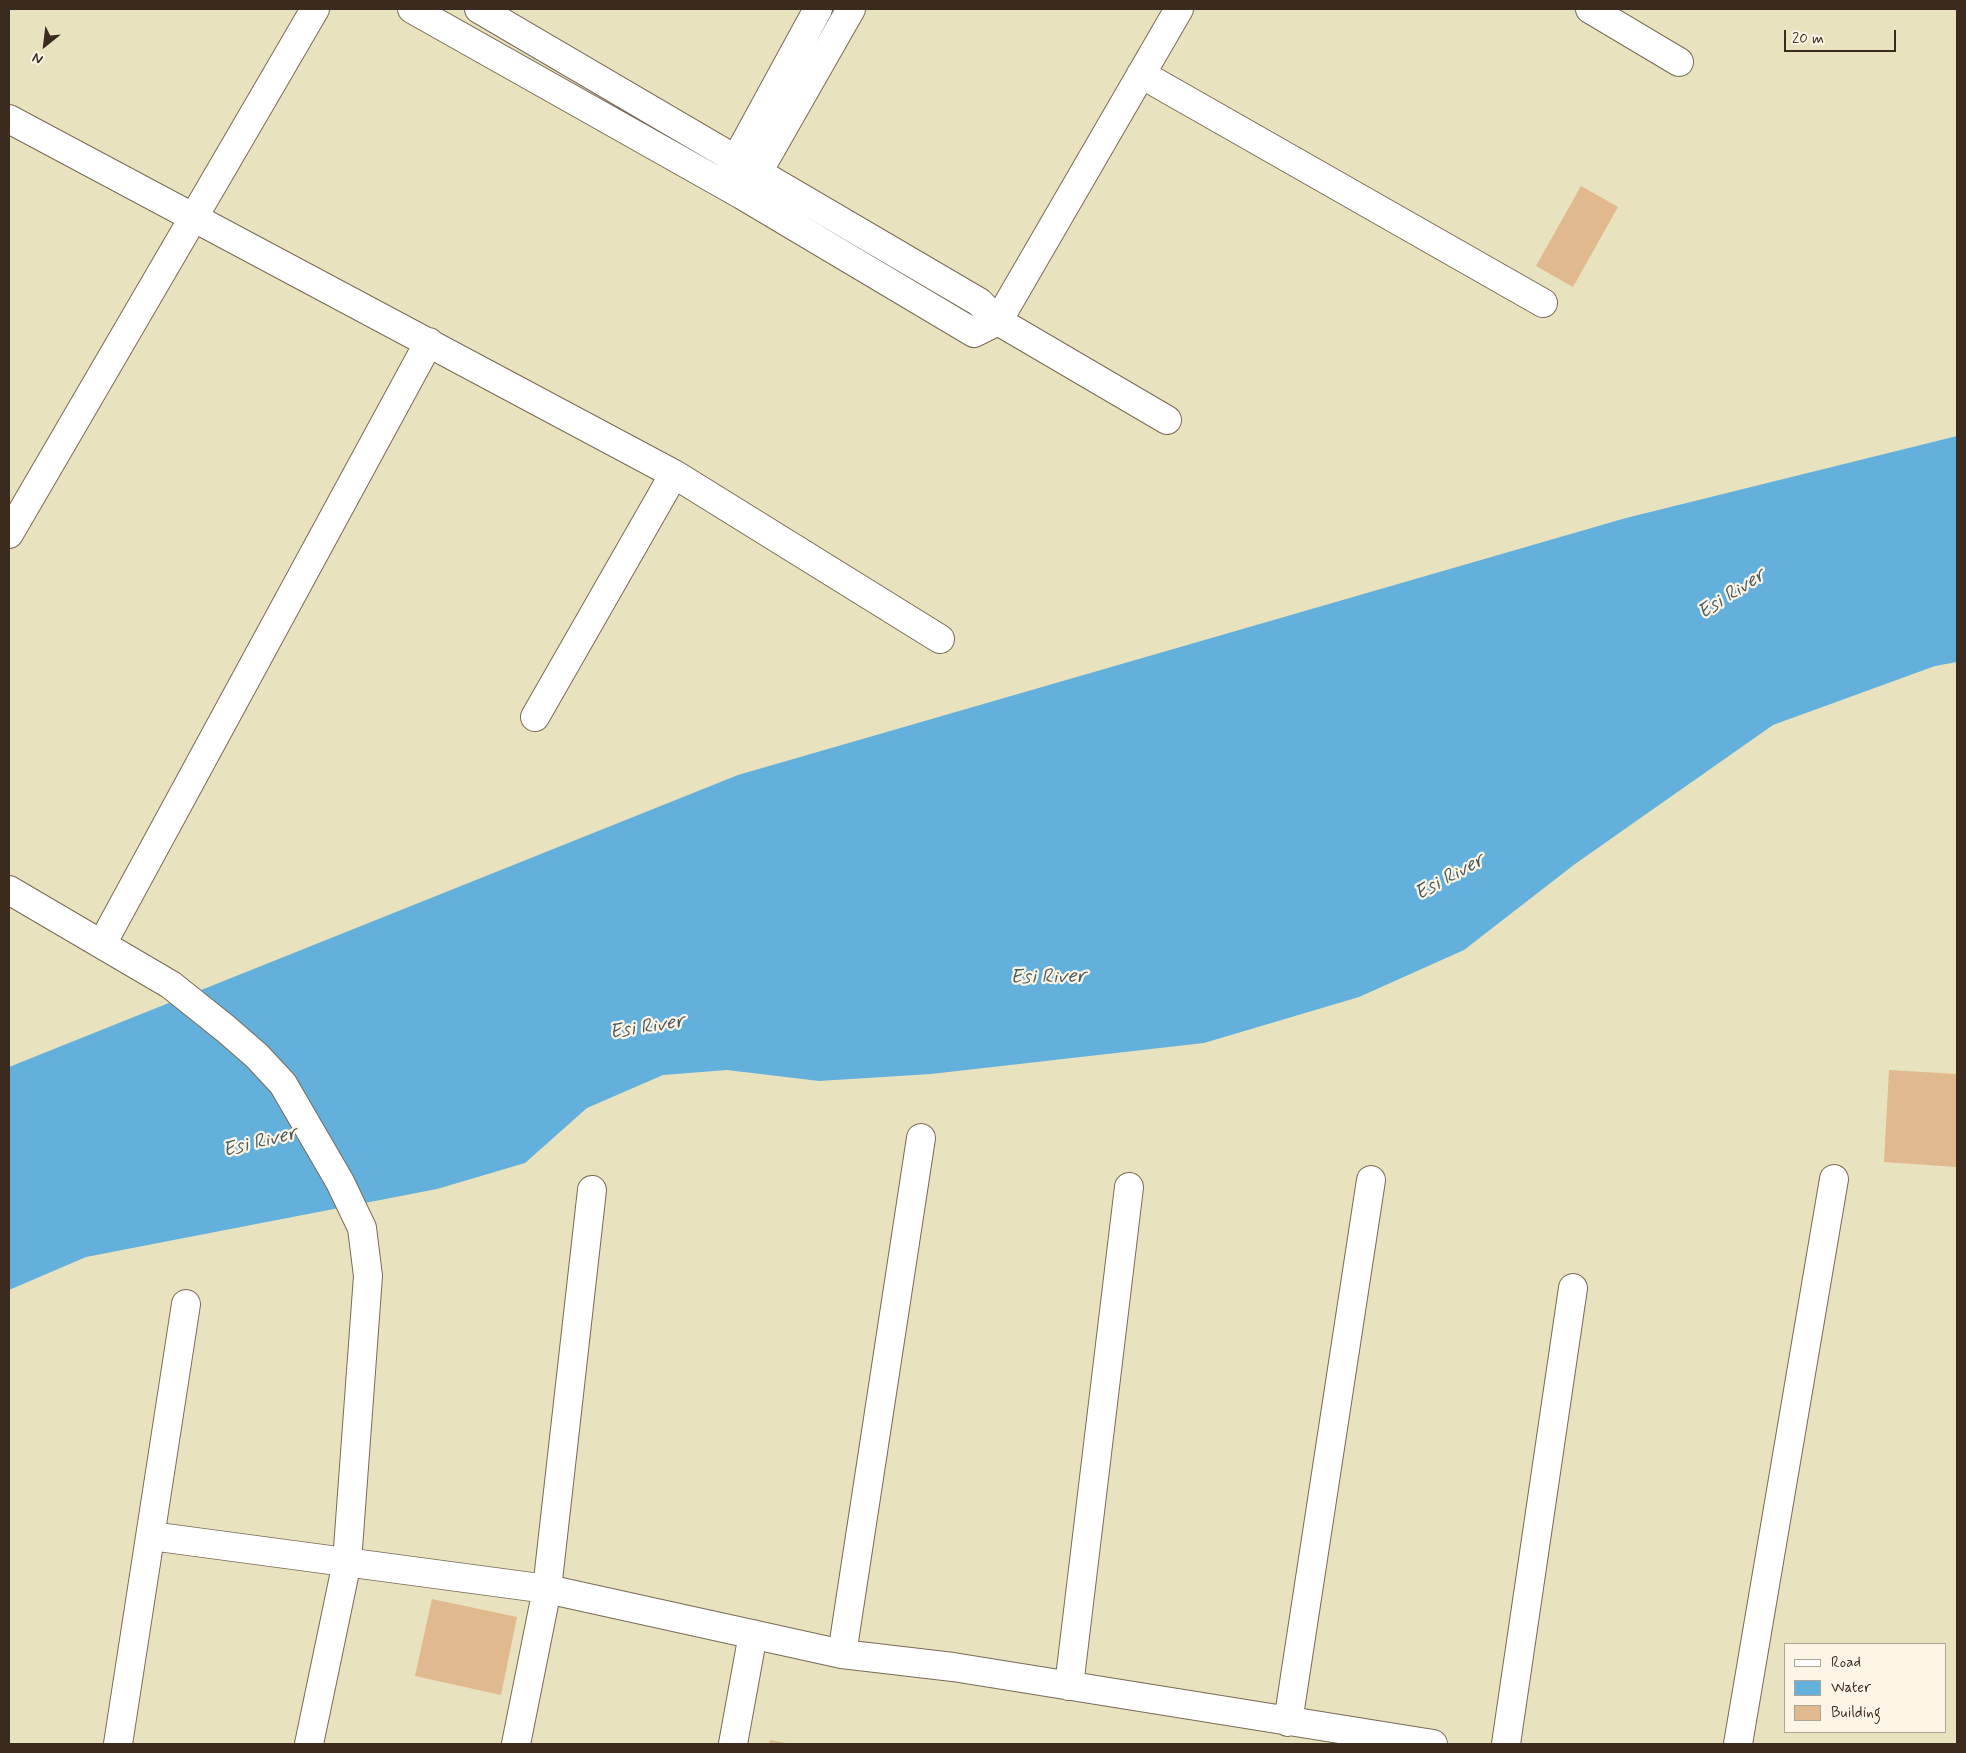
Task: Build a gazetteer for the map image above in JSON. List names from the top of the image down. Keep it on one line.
{"water":["Esi River"],"legend":["Road","Water","Building"],"scale_bar":"20 m","north":"bottom left"}
